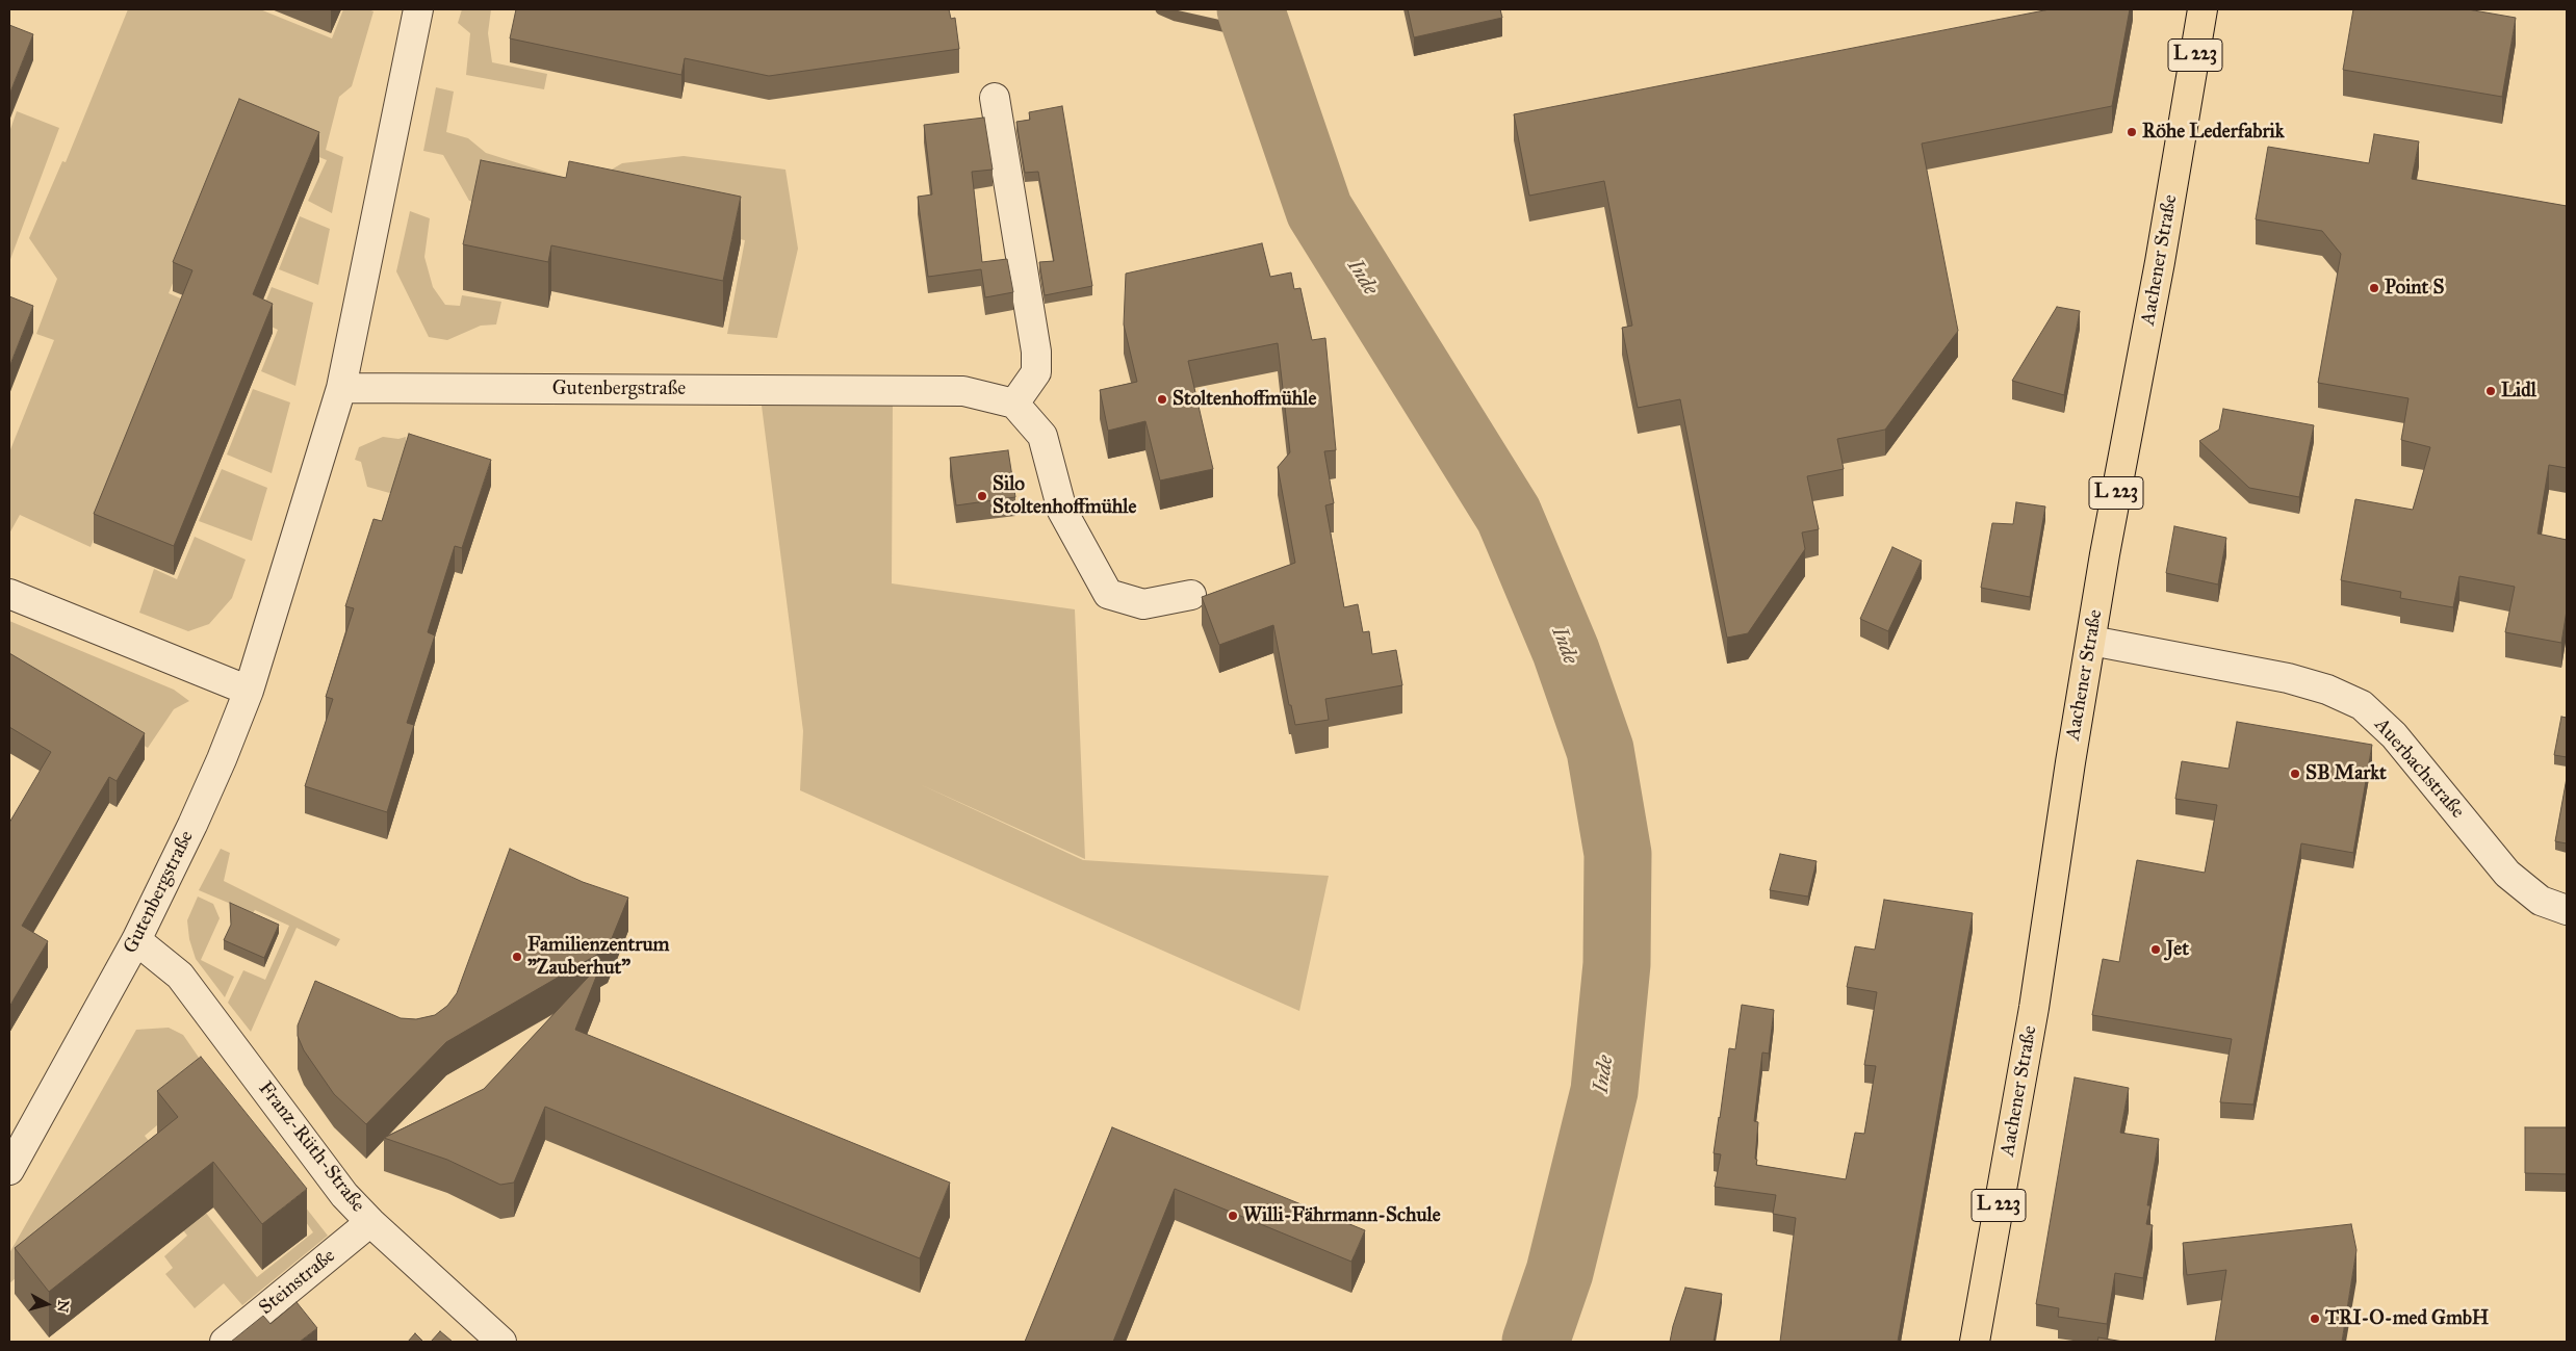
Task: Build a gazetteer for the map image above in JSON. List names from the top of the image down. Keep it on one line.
{"streets":{"main road":["L 223","Aachener Straße"],"street":["Gutenbergstraße","Auerbachstraße","Franz-Rüth-Straße","Steinstraße"]},"crossings":[["Aachener Straße","Auerbachstraße"],["Gutenbergstraße","Franz-Rüth-Straße"],["Franz-Rüth-Straße","Steinstraße"]],"water":["Inde"],"places":["Röhe Lederfabrik","Point S","Lidl","Stoltenhoffmühle","Silo Stoltenhoffmühle","SB Markt","Jet","Familienzentrum \"Zauberhut\"","Willi-Fährmann-Schule","TRI-O-med GmbH"],"north":"right"}
